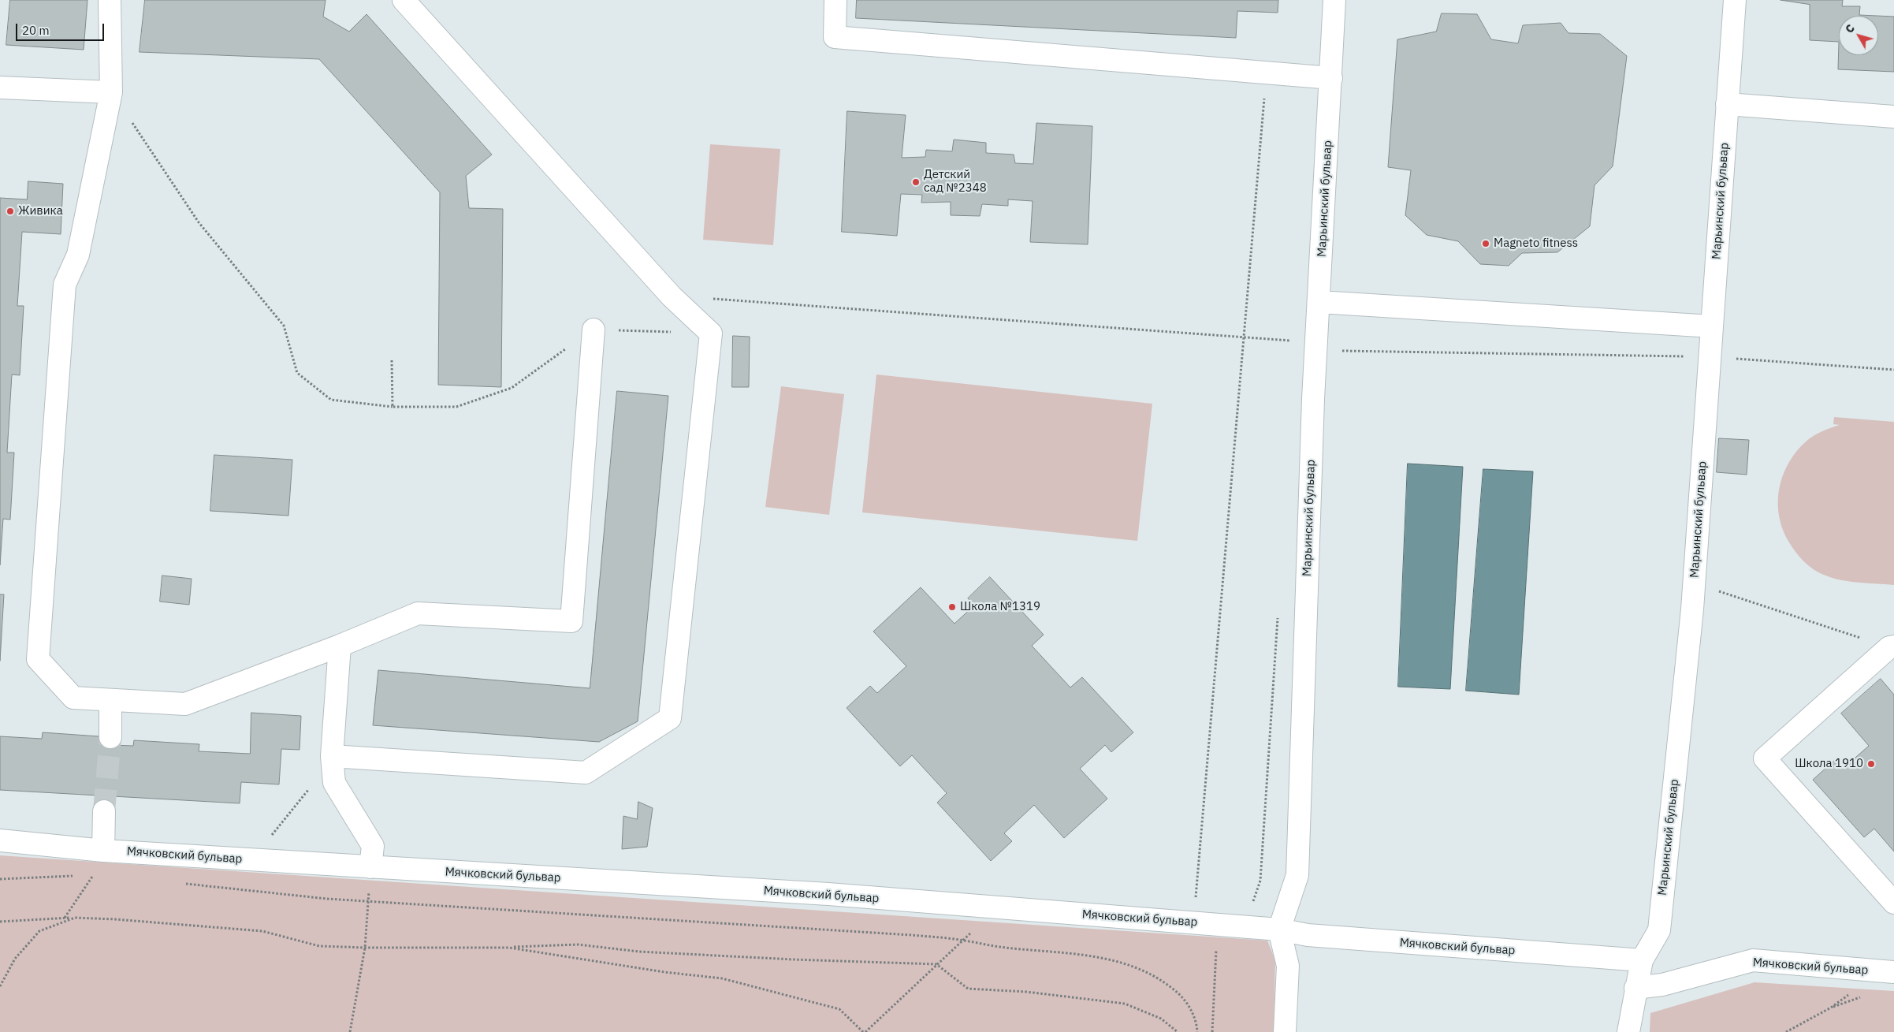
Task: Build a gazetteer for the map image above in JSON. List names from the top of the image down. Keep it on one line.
{"streets":{"street":["Марьинский бульвар","Мячковский бульвар"]},"crossings":[["Марьинский бульвар","Мячковский бульвар"]],"places":["Детский сад №2348","Живика","Magneto fitness","Школа №1319","Школа 1910"],"scale_bar":"20 m","north":"top left"}
